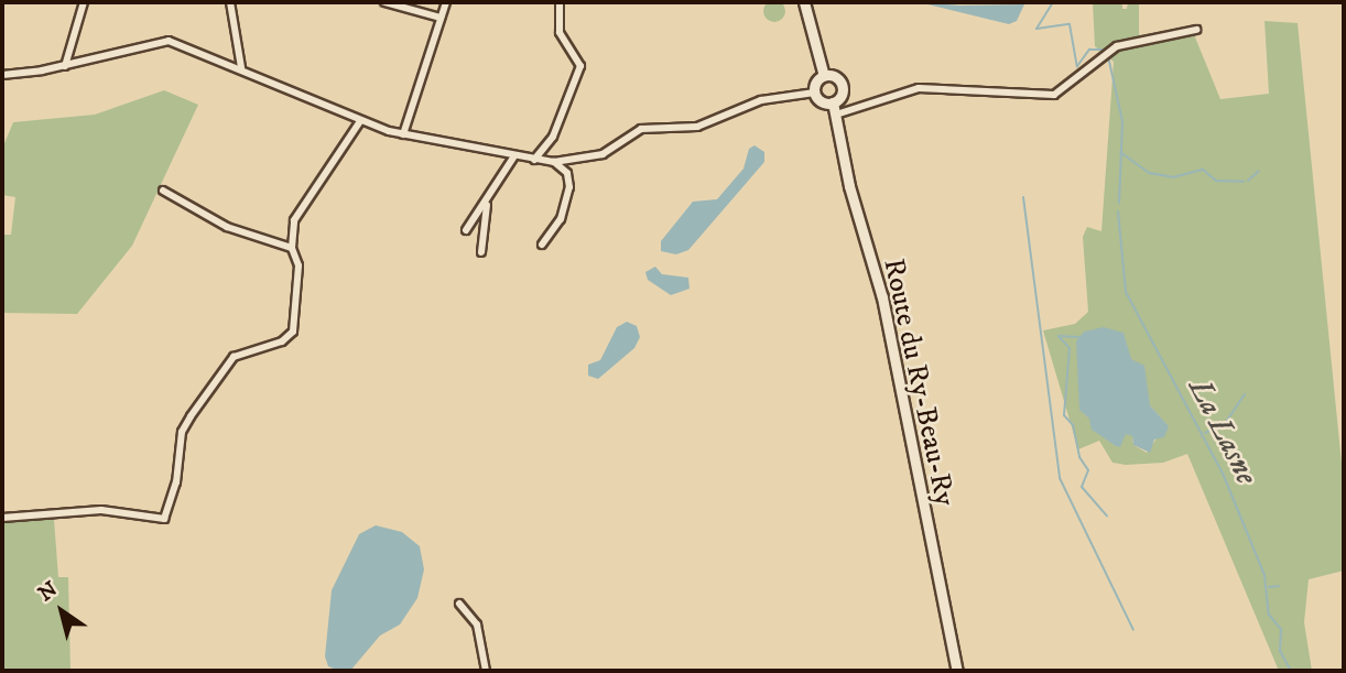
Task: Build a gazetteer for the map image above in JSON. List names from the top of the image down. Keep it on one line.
{"streets":{"street":["Route du Ry-Beau-Ry"]},"water":["La Lasne"],"north":"top left"}
